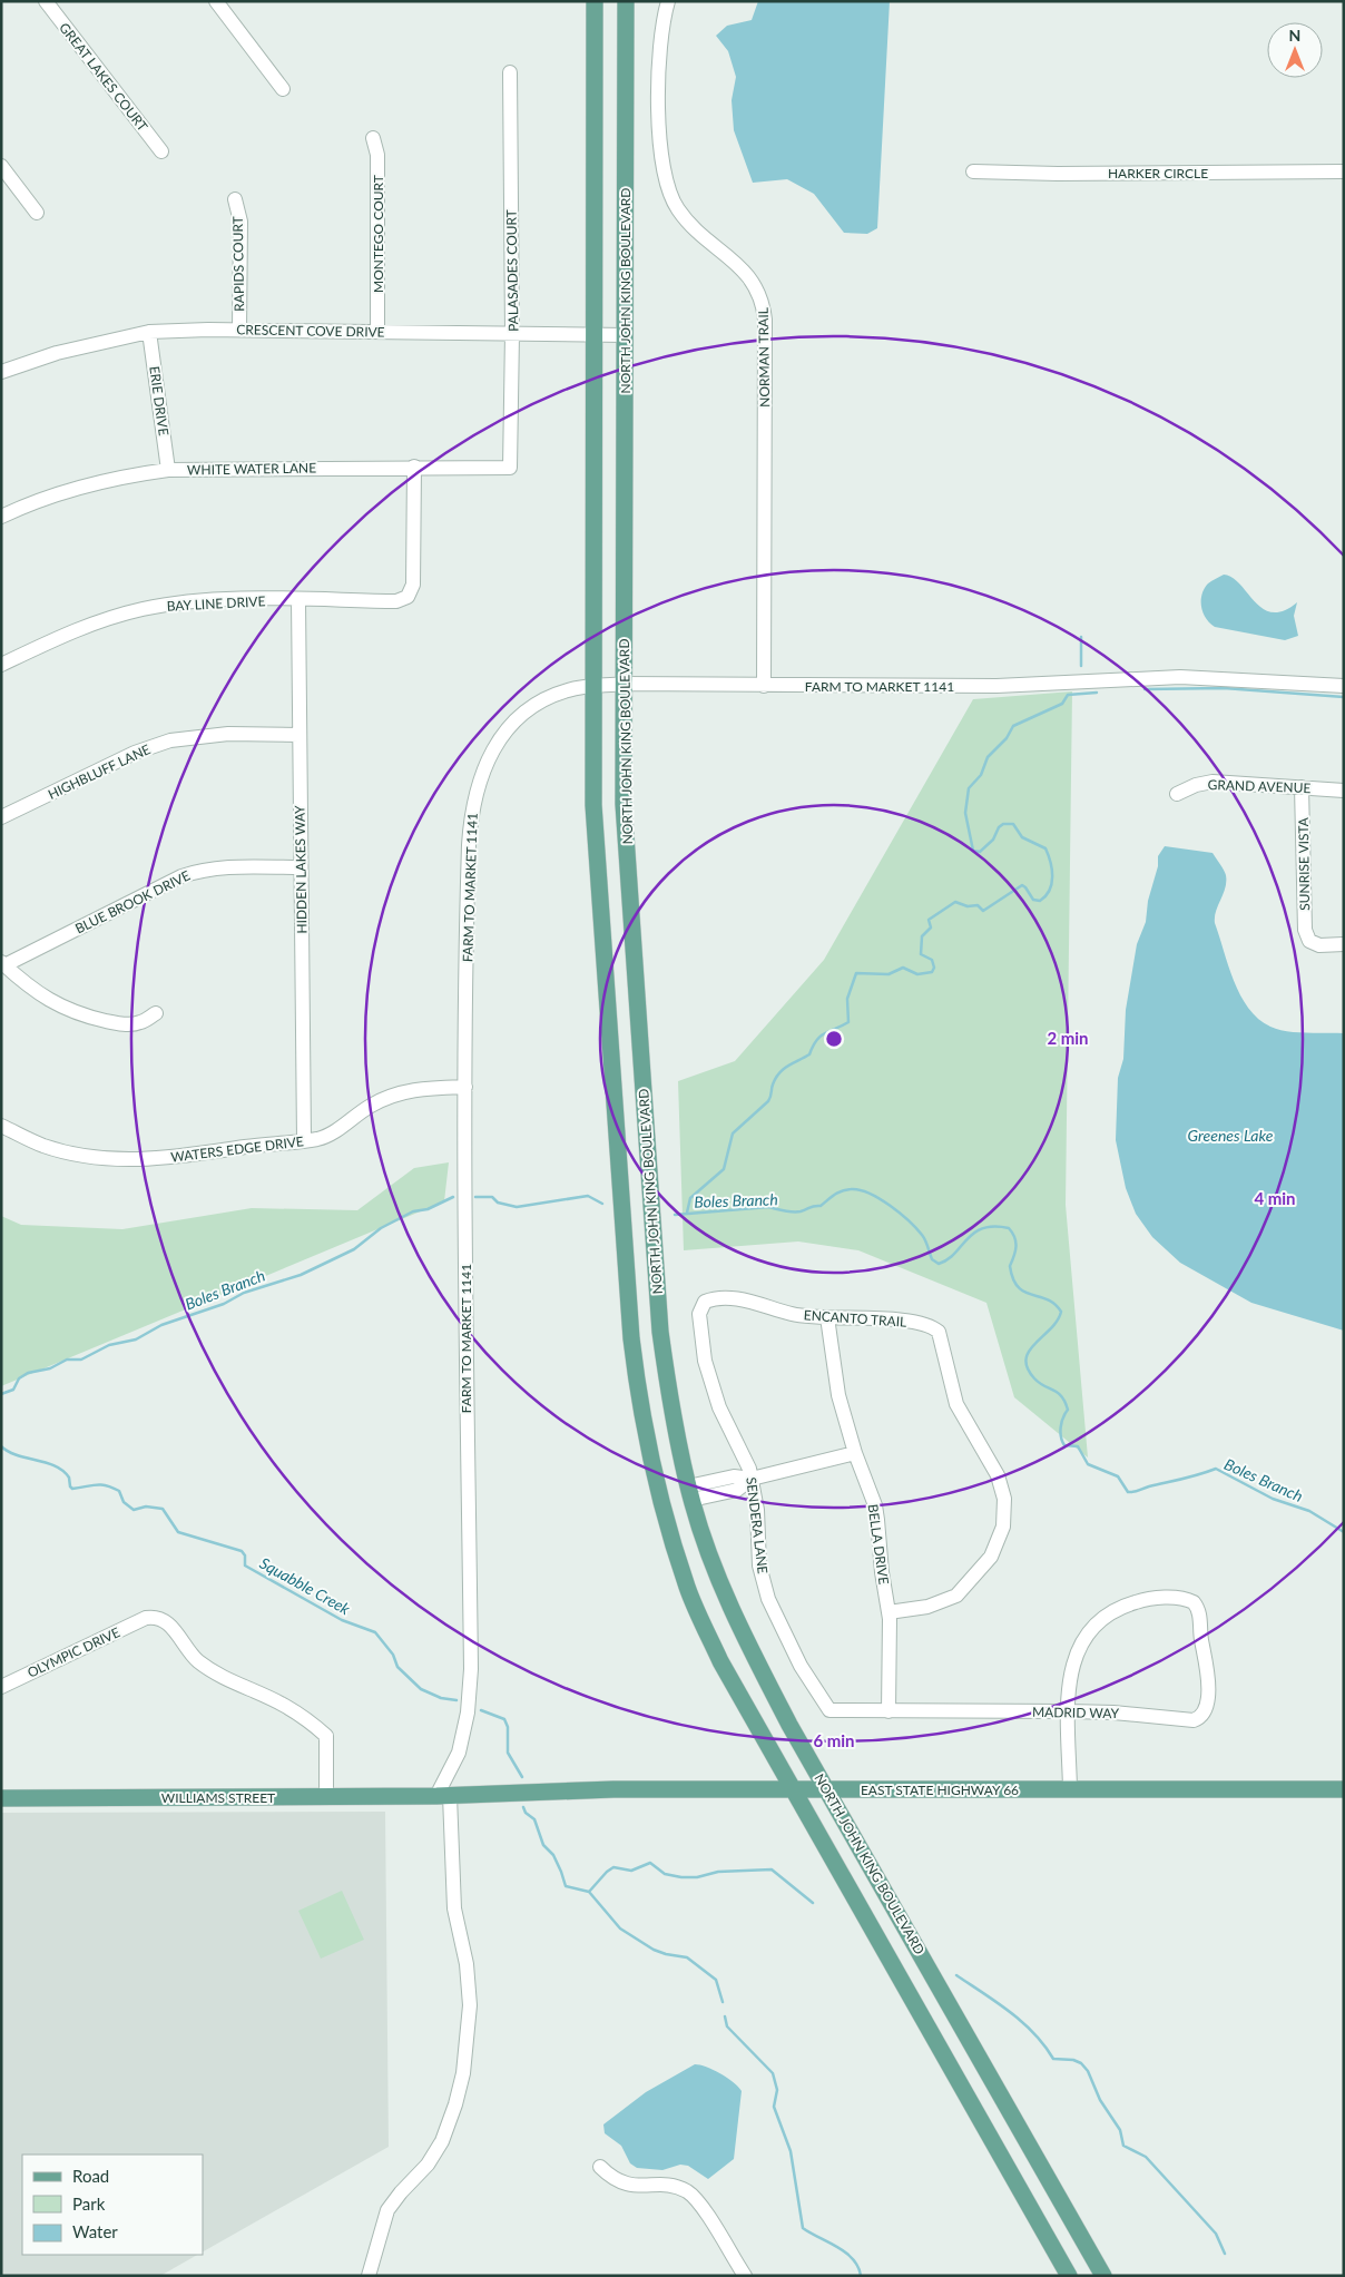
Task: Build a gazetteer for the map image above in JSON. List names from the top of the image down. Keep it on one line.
{"streets":{"main road":["NORTH JOHN KING BOULEVARD","EAST STATE HIGHWAY 66","WILLIAMS STREET"],"street":["GREAT LAKES COURT","HARKER CIRCLE","MONTEGO COURT","RAPIDS COURT","PALASADES COURT","CRESCENT COVE DRIVE","NORMAN TRAIL","ERIE DRIVE","WHITE WATER LANE","BAY LINE DRIVE","FARM TO MARKET 1141","HIGHBLUFF LANE","GRAND AVENUE","SUNRISE VISTA","HIDDEN LAKES WAY","BLUE BROOK DRIVE","WATERS EDGE DRIVE","ENCANTO TRAIL","SENDERA LANE","BELLA DRIVE","OLYMPIC DRIVE","MADRID WAY"]},"crossings":[["MONTEGO COURT","CRESCENT COVE DRIVE"],["RAPIDS COURT","CRESCENT COVE DRIVE"],["PALASADES COURT","CRESCENT COVE DRIVE"],["PALASADES COURT","WHITE WATER LANE"],["NORTH JOHN KING BOULEVARD","CRESCENT COVE DRIVE"],["NORTH JOHN KING BOULEVARD","FARM TO MARKET 1141"],["NORTH JOHN KING BOULEVARD","EAST STATE HIGHWAY 66"],["CRESCENT COVE DRIVE","ERIE DRIVE"],["NORMAN TRAIL","FARM TO MARKET 1141"],["ERIE DRIVE","WHITE WATER LANE"],["WHITE WATER LANE","BAY LINE DRIVE"],["BAY LINE DRIVE","HIDDEN LAKES WAY"],["FARM TO MARKET 1141","WATERS EDGE DRIVE"],["FARM TO MARKET 1141","EAST STATE HIGHWAY 66"],["FARM TO MARKET 1141","WILLIAMS STREET"],["HIGHBLUFF LANE","HIDDEN LAKES WAY"],["GRAND AVENUE","SUNRISE VISTA"],["HIDDEN LAKES WAY","BLUE BROOK DRIVE"],["HIDDEN LAKES WAY","WATERS EDGE DRIVE"],["ENCANTO TRAIL","SENDERA LANE"],["ENCANTO TRAIL","BELLA DRIVE"],["SENDERA LANE","MADRID WAY"],["BELLA DRIVE","MADRID WAY"],["OLYMPIC DRIVE","WILLIAMS STREET"],["EAST STATE HIGHWAY 66","WILLIAMS STREET"]],"water":["Greenes Lake","Boles Branch","Squabble Creek"],"legend":["Road","Park","Water"],"north":"top","rings":["2 min","4 min","6 min"]}
